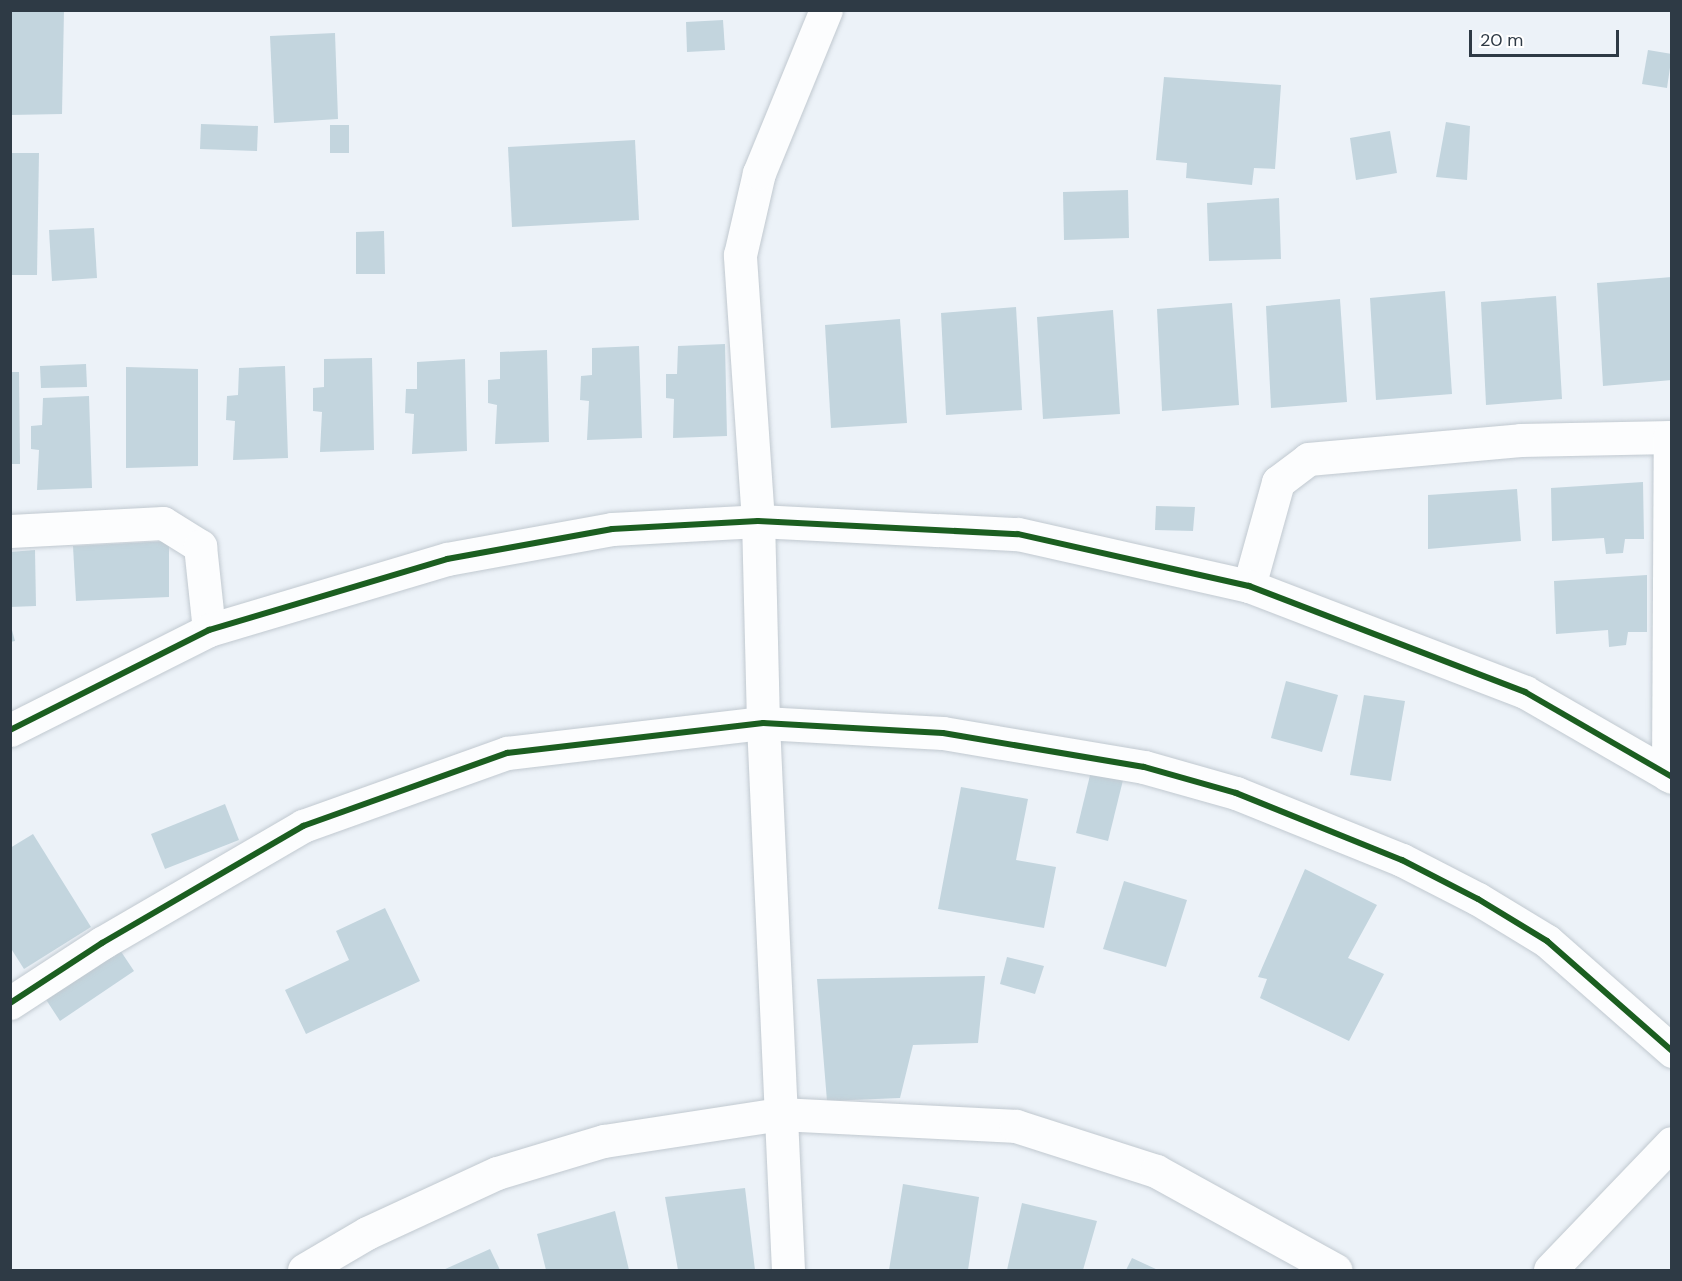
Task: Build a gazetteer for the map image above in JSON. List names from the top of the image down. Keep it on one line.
{"scale_bar":"20 m"}
